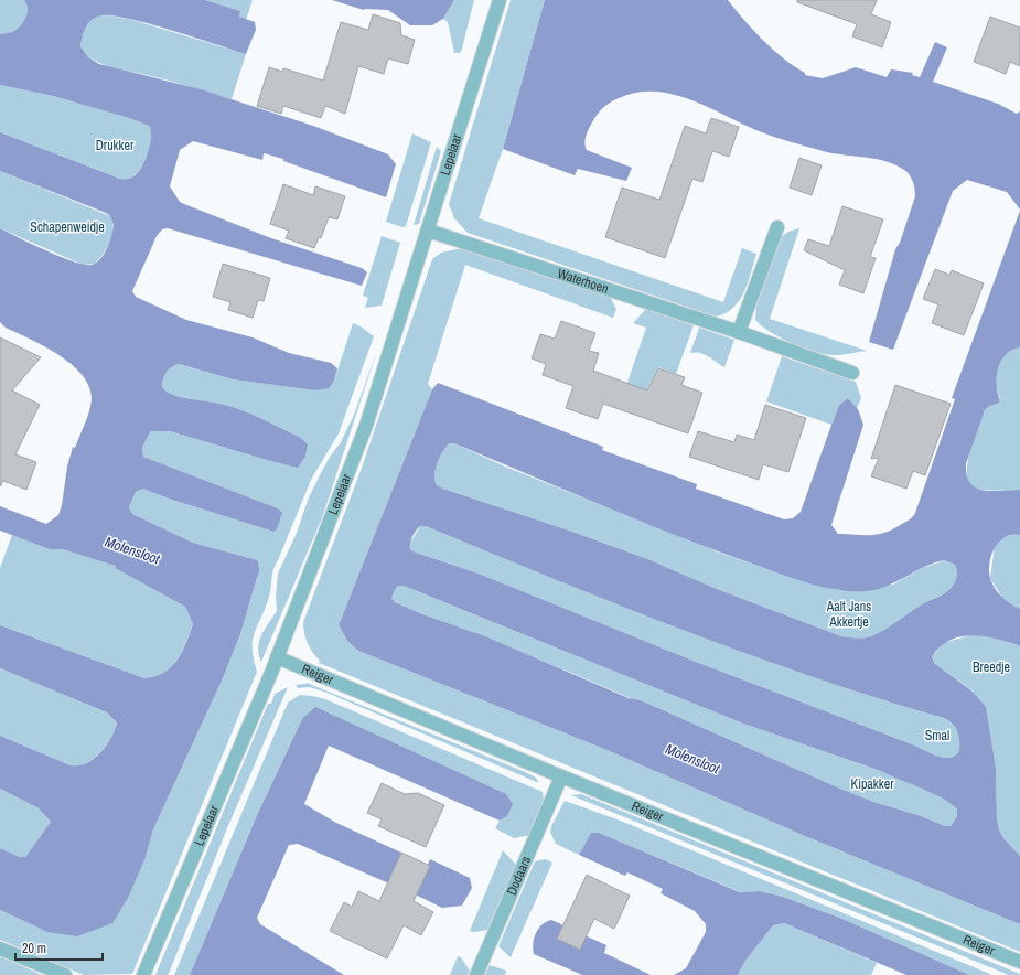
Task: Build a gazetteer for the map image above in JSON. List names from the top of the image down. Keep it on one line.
{"streets":{"street":["Lepelaar","Waterhoen","Reiger","Dodaars"]},"crossings":[["Lepelaar","Waterhoen"],["Lepelaar","Reiger"],["Reiger","Dodaars"]],"water":["Molensloot"],"parks":["Drukker","Schapenweidje","Aalt Jans Akkertje","Breedje","Smal","Kipakker"],"scale_bar":"20 m"}
